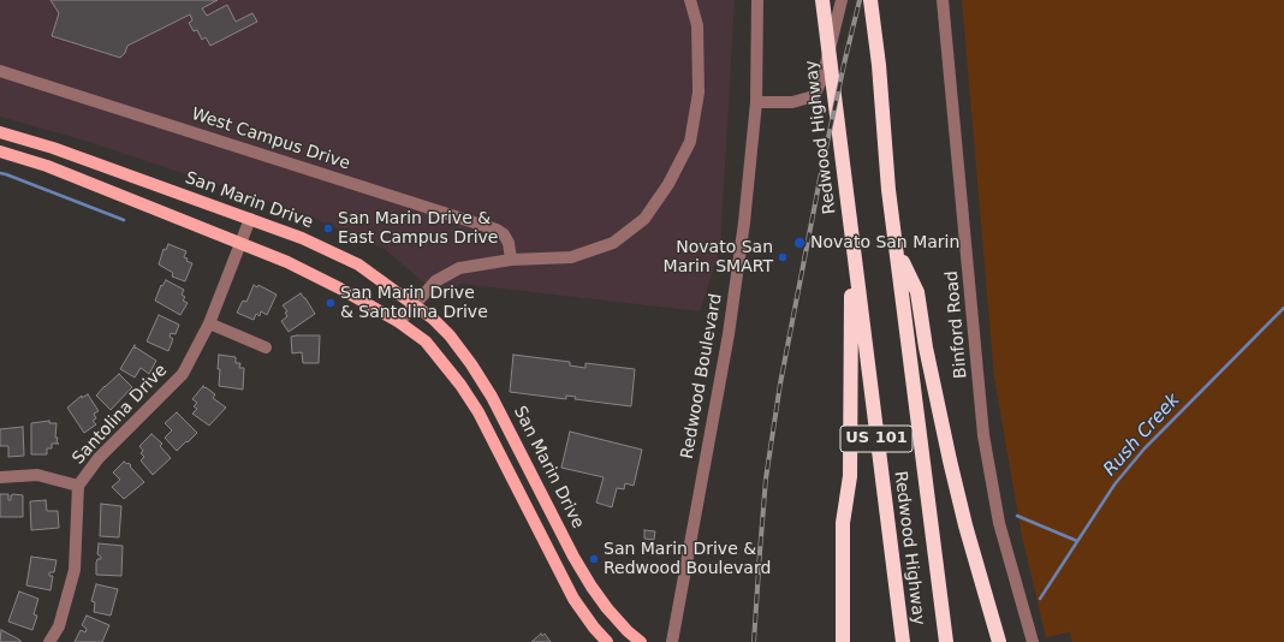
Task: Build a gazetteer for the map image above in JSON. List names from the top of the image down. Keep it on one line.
{"streets":{"highway":["Redwood Highway","US 101"],"main road":["San Marin Drive"],"street":["West Campus Drive","Binford Road","Redwood Boulevard","Santolina Drive"]},"crossings":[["San Marin Drive","Santolina Drive"]],"water":["Rush Creek"],"places":["San Marin Drive & East Campus Drive","Novato San Marin","Novato San Marin SMART","San Marin Drive & Santolina Drive","San Marin Drive & Redwood Boulevard"]}
